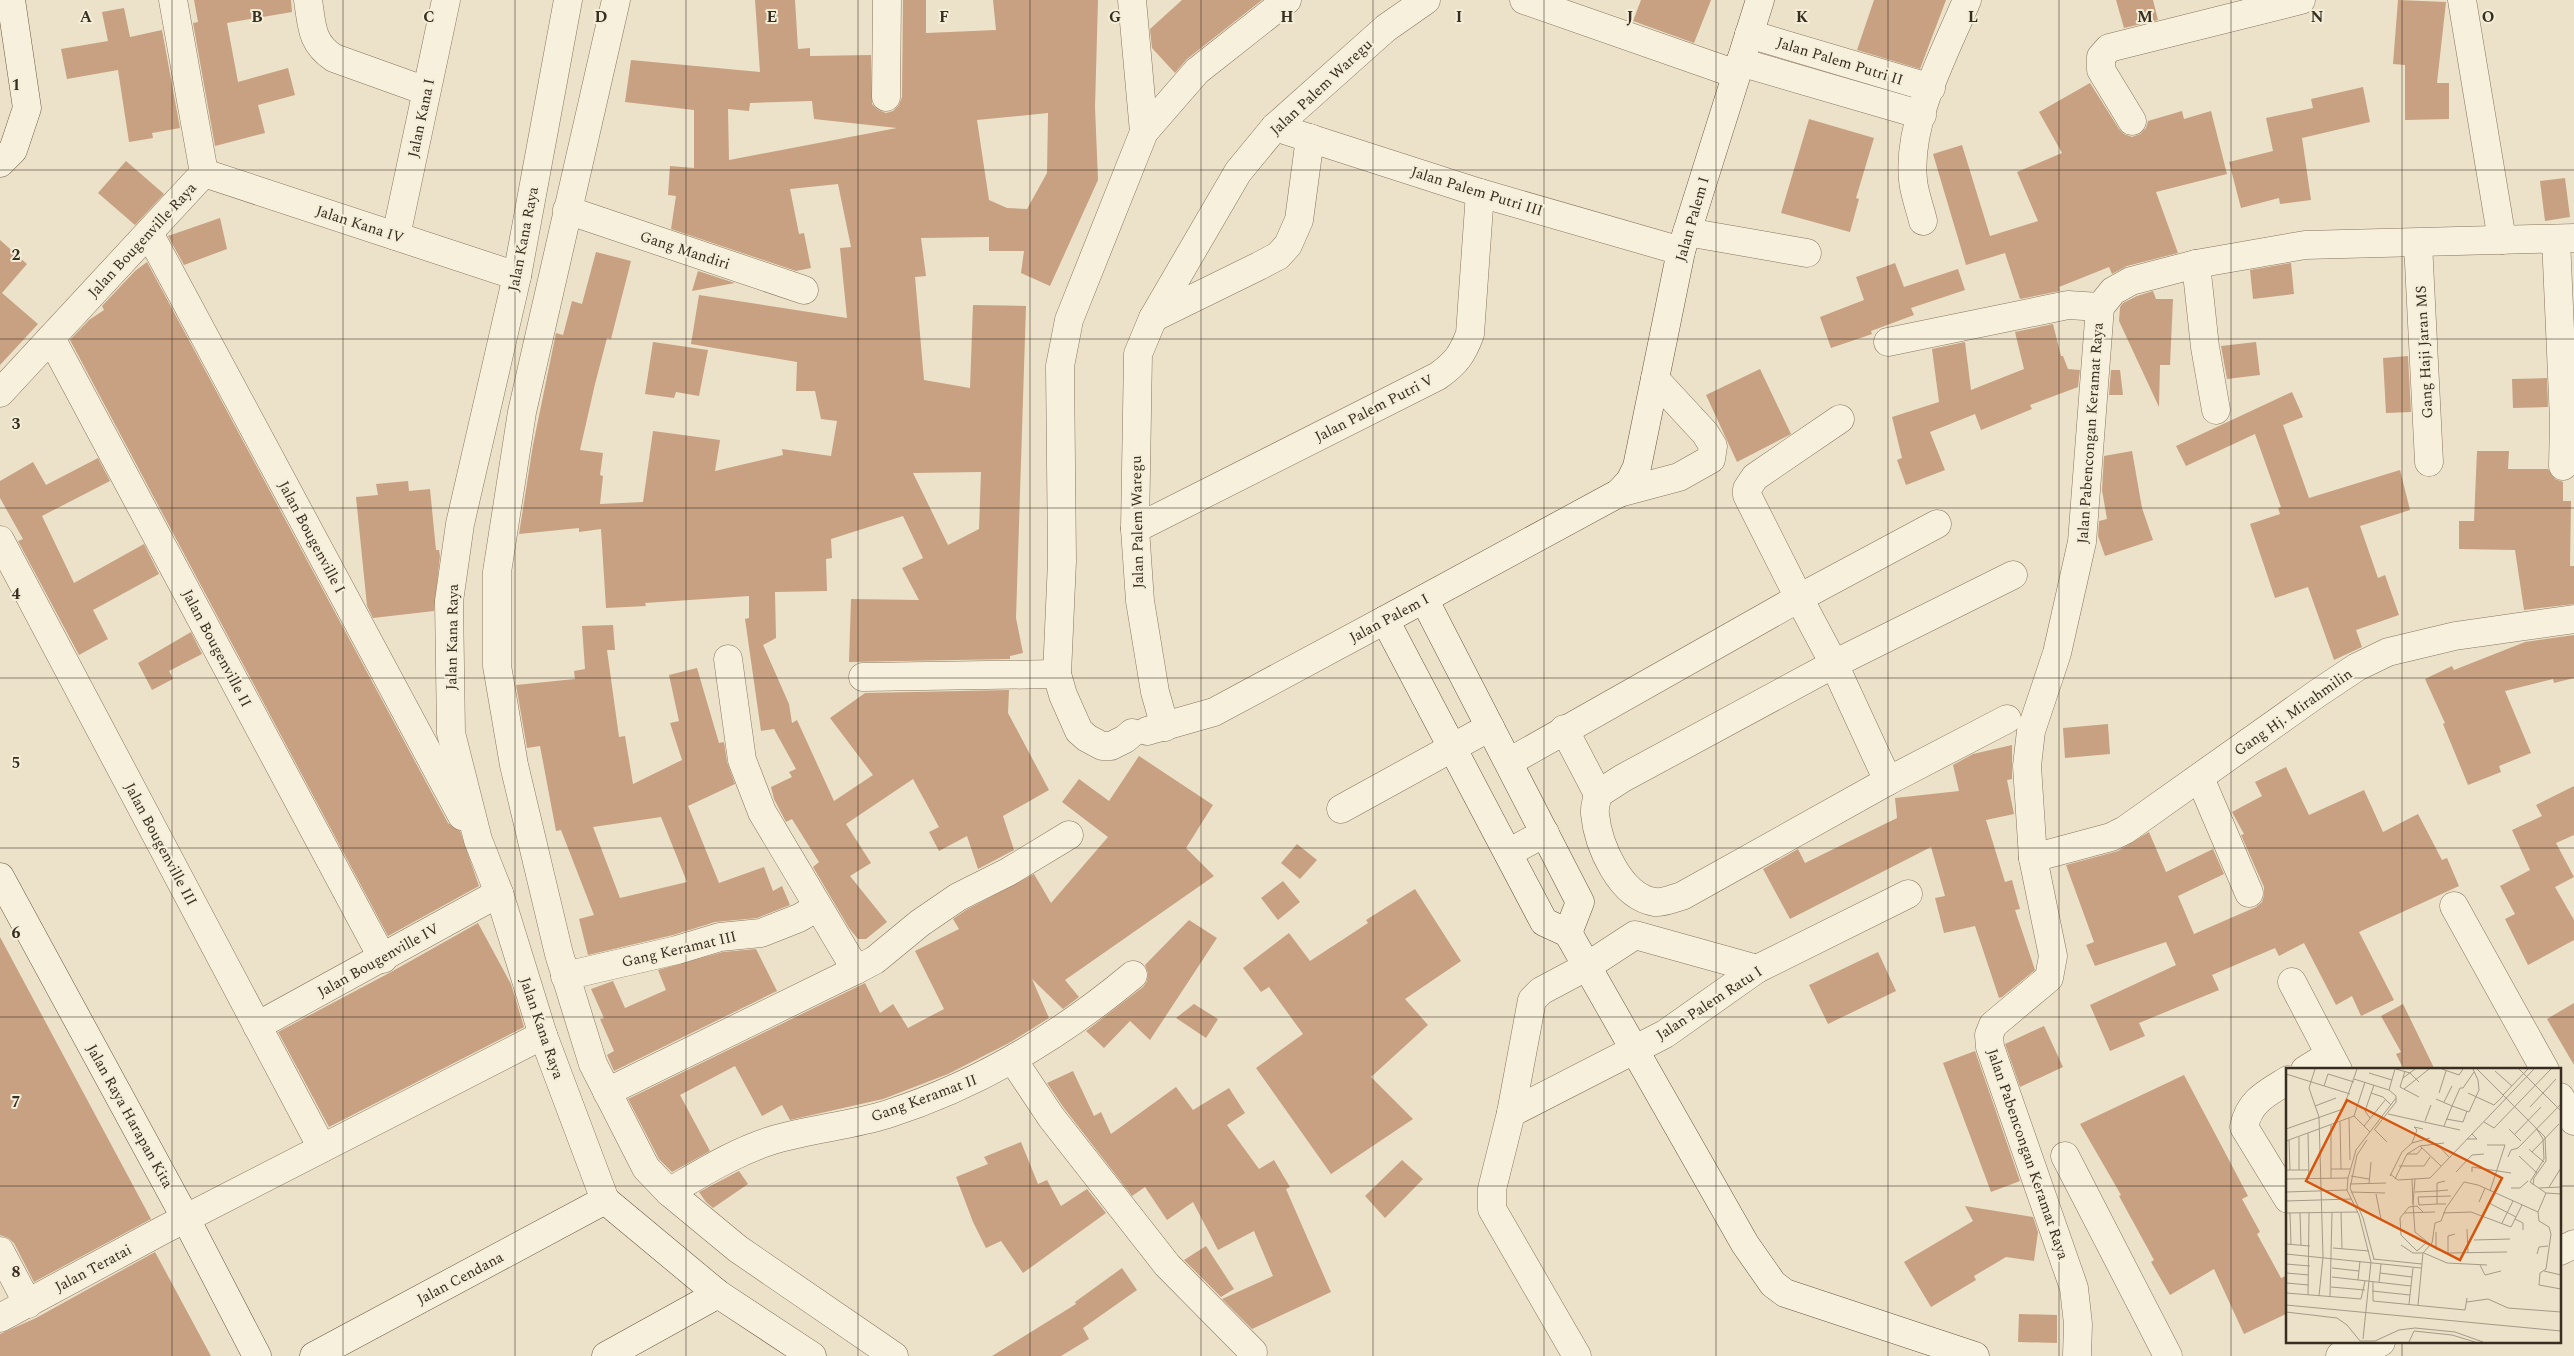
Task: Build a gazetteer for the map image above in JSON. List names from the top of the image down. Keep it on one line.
{"streets":{"street":["Jalan Palem Putri II","Jalan Palem Waregu","Jalan Kana I","Jalan Palem Putri III","Jalan Palem I","Jalan Kana IV","Jalan Kana Raya","Jalan Bougenville Raya","Gang Mandiri","Gang Haji Jaran MS","Jalan Palem Putri V","Jalan Pabencongan Keramat Raya","Jalan Bougenville I","Jalan Bougenville II","Gang Hj. Mirahmilin","Jalan Bougenville III","Gang Keramat III","Jalan Bougenville IV","Jalan Palem Ratu I","Gang Keramat II","Jalan Raya Harapan Kita","Jalan Teratai","Jalan Cendana"]},"crossings":[["Jalan Palem Putri II","Jalan Palem I"],["Jalan Palem Waregu","Jalan Palem Putri III"],["Jalan Palem Waregu","Jalan Palem I"],["Jalan Palem Waregu","Jalan Palem Putri V"],["Jalan Kana I","Jalan Kana IV"],["Jalan Palem Putri III","Jalan Palem I"],["Jalan Palem Putri III","Jalan Palem Putri V"],["Jalan Kana IV","Jalan Kana Raya"],["Jalan Kana IV","Jalan Bougenville Raya"],["Jalan Kana Raya","Jalan Bougenville I"],["Jalan Kana Raya","Jalan Bougenville IV"],["Jalan Kana Raya","Jalan Teratai"],["Jalan Kana Raya","Jalan Cendana"],["Jalan Bougenville Raya","Jalan Bougenville I"],["Jalan Bougenville Raya","Jalan Bougenville II"],["Gang Haji Jaran MS","Jalan Pabencongan Keramat Raya"],["Jalan Pabencongan Keramat Raya","Gang Hj. Mirahmilin"],["Jalan Bougenville II","Jalan Bougenville IV"],["Jalan Bougenville III","Jalan Bougenville IV"],["Jalan Bougenville III","Jalan Teratai"],["Jalan Raya Harapan Kita","Jalan Teratai"]],"grid":{"columns":["A","B","C","D","E","F","G","H","I","J","K","L","M","N","O"],"rows":["1","2","3","4","5","6","7","8"]}}
